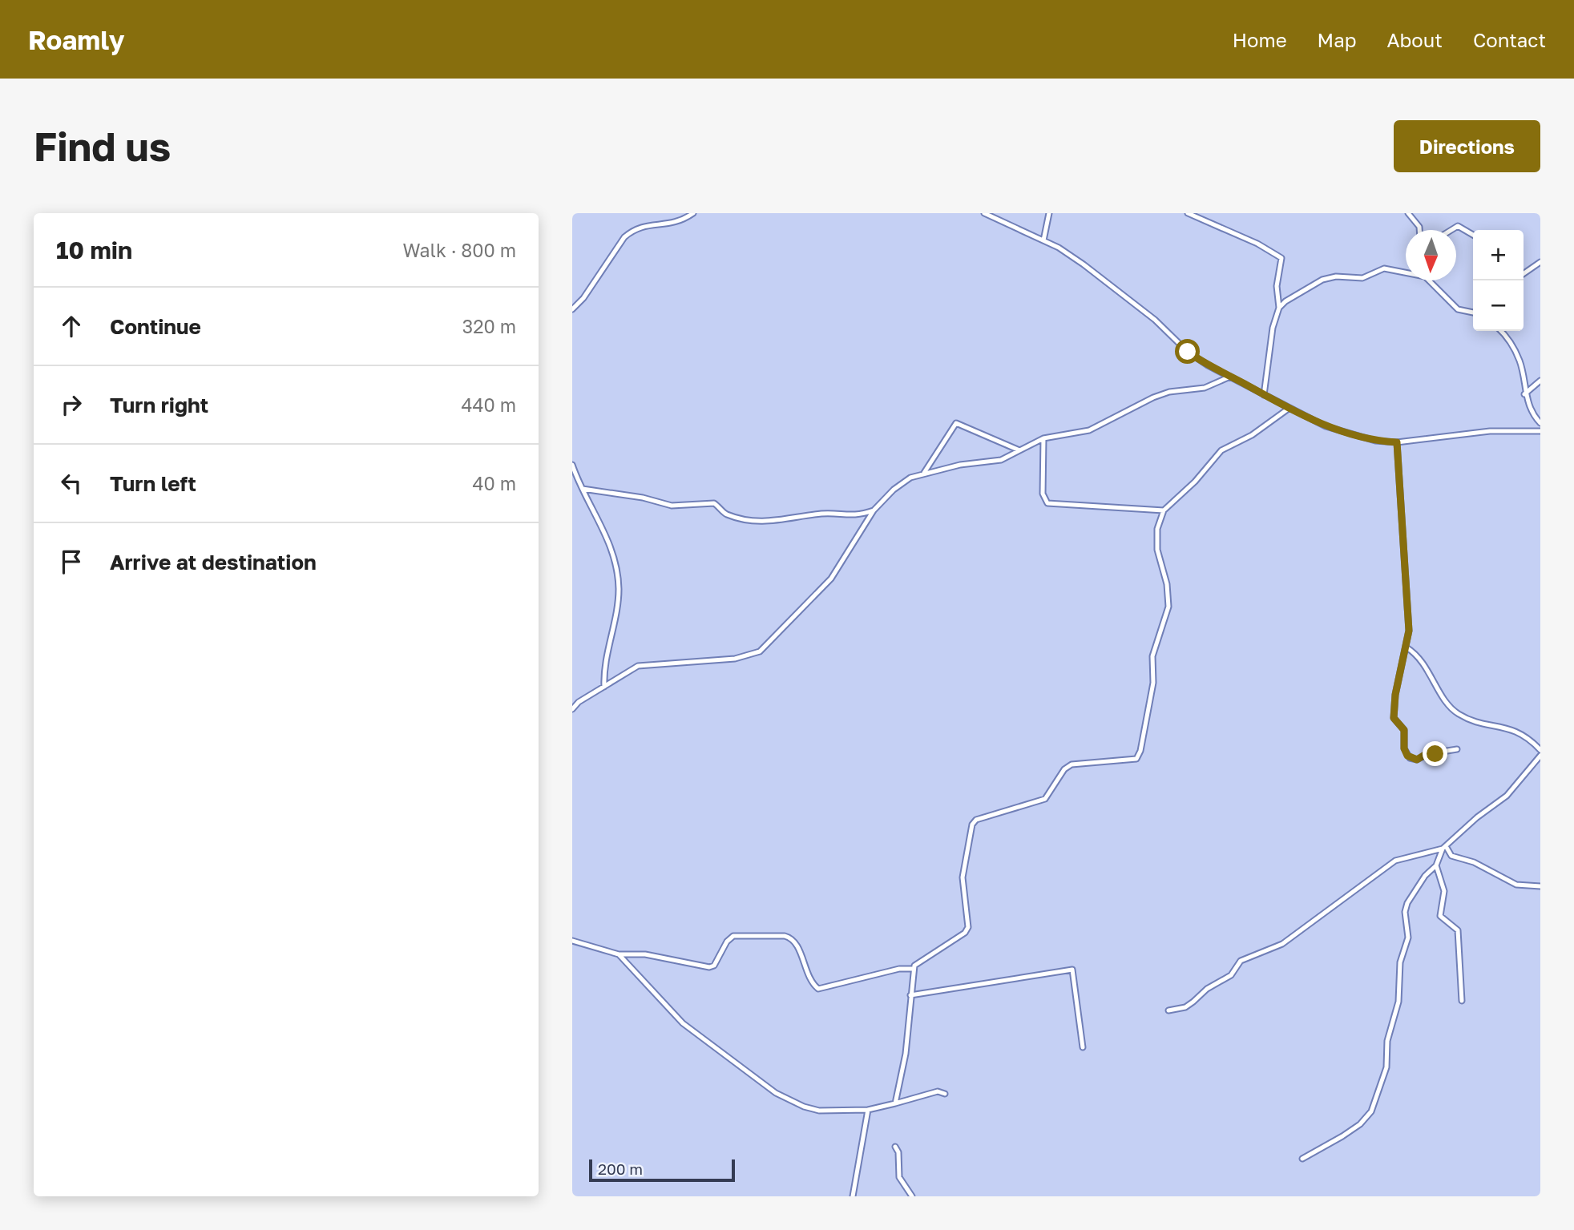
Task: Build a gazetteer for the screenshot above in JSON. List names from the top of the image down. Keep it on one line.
{"scale_bar":"200 m","north":"bottom","page":{"header":"Roamly","nav":["Home","Map","About","Contact"],"buttons":"Directions","title":"Find us","heading":["10 min","Walk · 800 m"],"map_buttons":["+","−"],"list":[["Continue","320 m"],["Turn right","440 m"],["Turn left","40 m"],"Arrive at destination"],"scale":"200 m"}}
